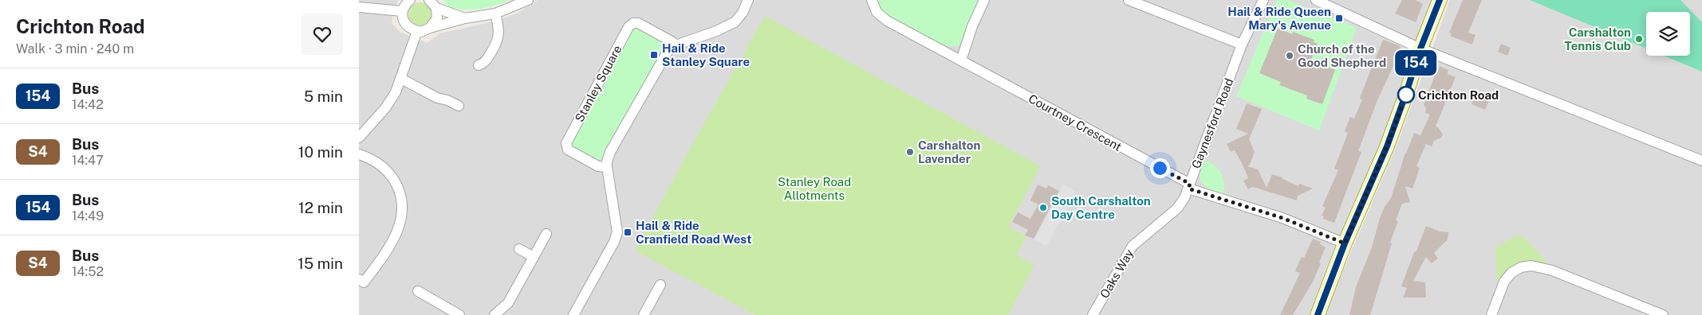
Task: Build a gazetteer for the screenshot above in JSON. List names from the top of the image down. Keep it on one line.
{"streets":{"street":["Stanley Square","Courtney Crescent","Gaynesford Road","Oaks Way"]},"crossings":[["Courtney Crescent","Gaynesford Road"],["Gaynesford Road","Oaks Way"]],"parks":["Stanley Road Allotments"],"places":{"transit":["Hail & Ride Queen Mary's Avenue","Hail & Ride Stanley Square","Hail & Ride Cranfield Road West"],"other":["Carshalton Tennis Club","Church of the Good Shepherd","Crichton Road","Carshalton Lavender","South Carshalton Day Centre"]},"lines":["bus line 154"],"page":{"heading":["Crichton Road","Walk · 3 min · 240 m"],"on_map":"154","list":[{"mark":"154","name":"Bus","note":"14:42","value":"5 min"},{"mark":"S4","name":"Bus","note":"14:47","value":"10 min"},{"mark":"154","name":"Bus","note":"14:49","value":"12 min"},{"mark":"S4","name":"Bus","note":"14:52","value":"15 min"}]}}
